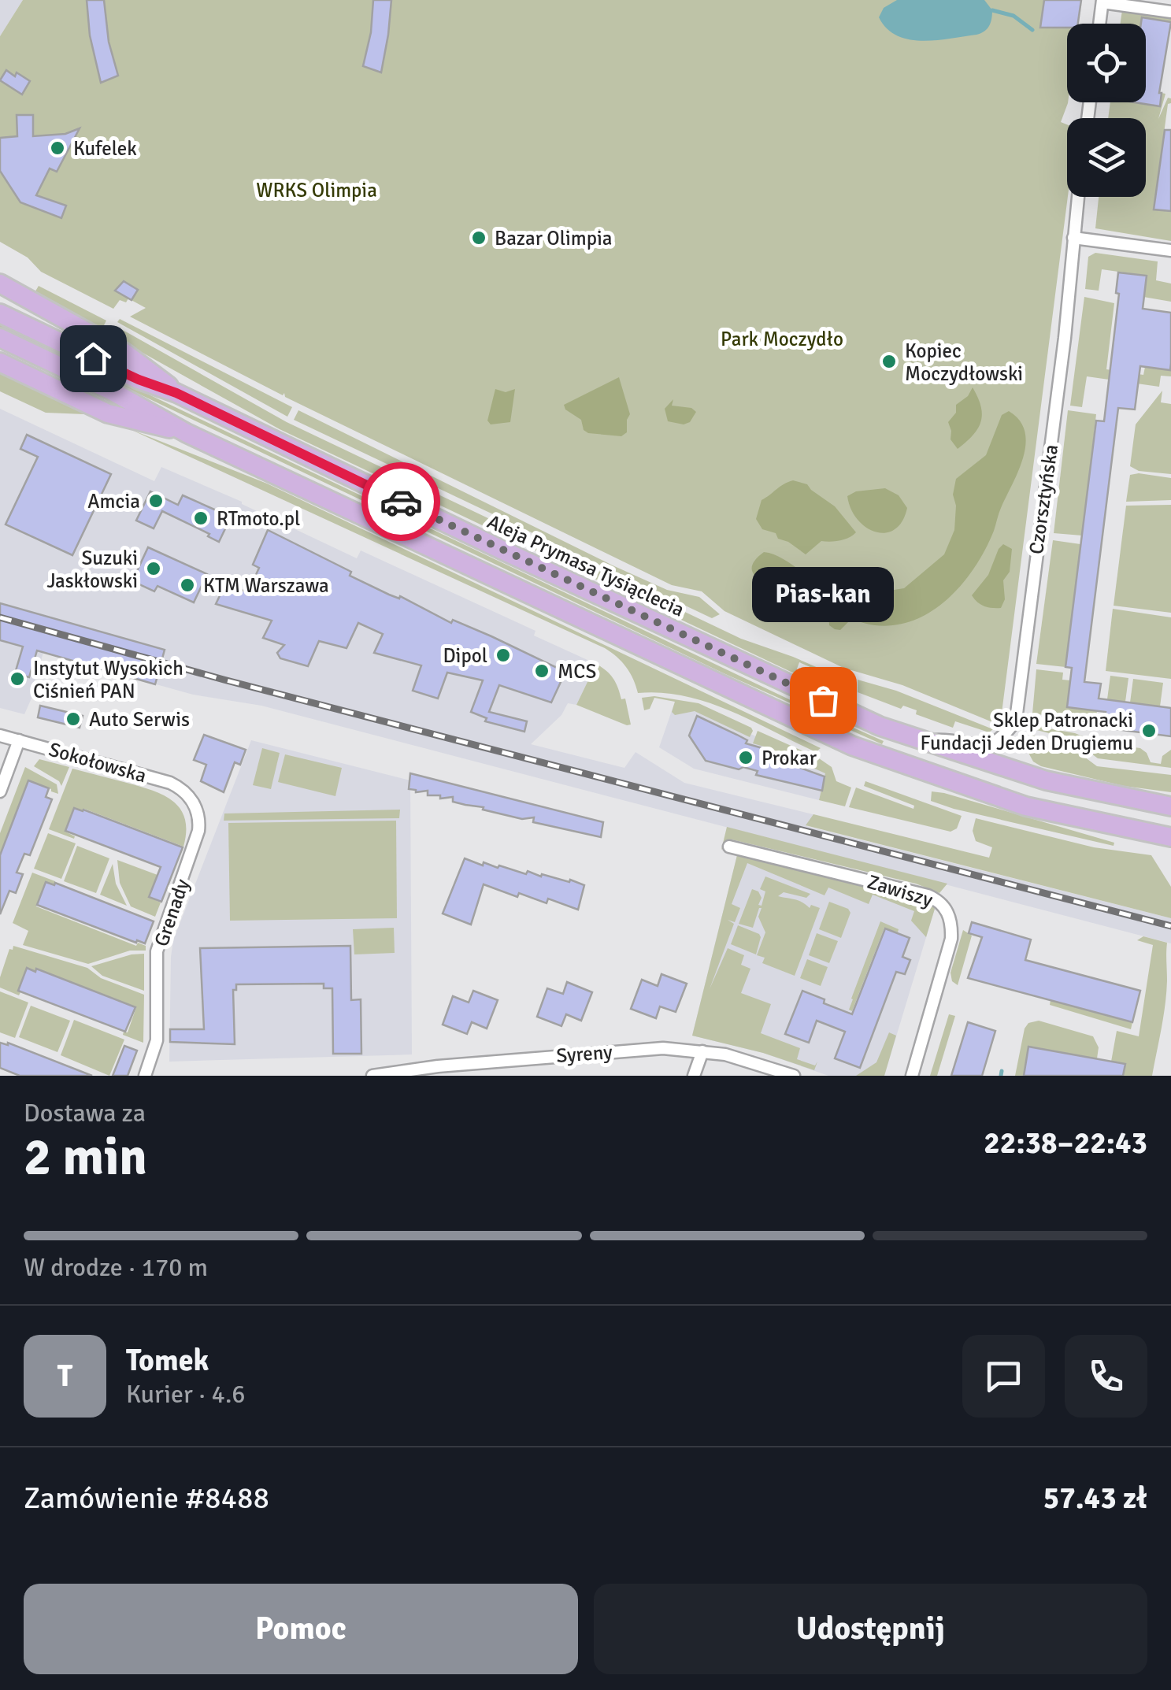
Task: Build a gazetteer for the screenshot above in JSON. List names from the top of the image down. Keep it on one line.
{"streets":{"main road":["Aleja Prymasa Tysiąclecia"],"street":["Czorsztyńska","Sokołowska","Zawiszy","Grenady","Syreny"]},"crossings":[["Czorsztyńska","Aleja Prymasa Tysiąclecia"],["Sokołowska","Grenady"]],"parks":["WRKS Olimpia","Park Moczydło"],"places":["Kufelek","Bazar Olimpia","Kopiec Moczydłowski","Amcia","RTmoto.pl","Suzuki Jaskłowski","KTM Warszawa","Dipol","MCS","Instytut Wysokich Ciśnień PAN","Pias-kan","Auto Serwis","Sklep Patronacki Fundacji Jeden Drugiemu","Prokar"],"page":{"bubble":"Pias-kan","heading":["2 min","Dostawa za","22:38–22:43"],"panel":["Tomek","Kurier · 4.6","Zamówienie #8488","57.43 zł"],"bar":"W drodze · 170 m","round":"T","buttons":["Pomoc","Udostępnij"]}}
